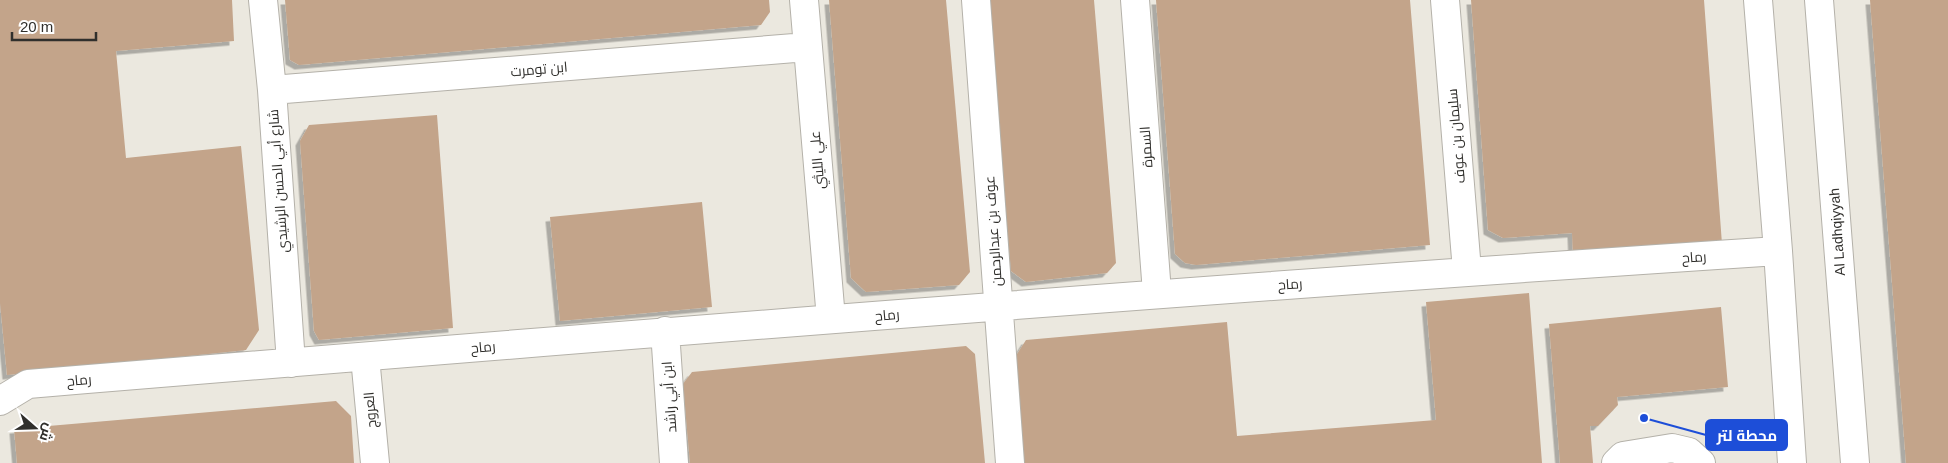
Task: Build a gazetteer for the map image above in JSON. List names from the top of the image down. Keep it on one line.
{"streets":{"street":["ابن تومرت","سليمان بن عوف","السمرة","علي الليثي","شارع أبي الحسن الرشيدي","عوف بن عبدالرحمن","Al Ladhqiyyah","رماح","ابن أبي راشد","العروج"]},"crossings":[["ابن تومرت","علي الليثي"],["ابن تومرت","شارع أبي الحسن الرشيدي"],["سليمان بن عوف","رماح"],["السمرة","رماح"],["علي الليثي","رماح"],["شارع أبي الحسن الرشيدي","رماح"],["عوف بن عبدالرحمن","رماح"],["رماح","ابن أبي راشد"],["رماح","العروج"]],"places":["محطة لتر"],"scale_bar":"20 m","north":"right"}
